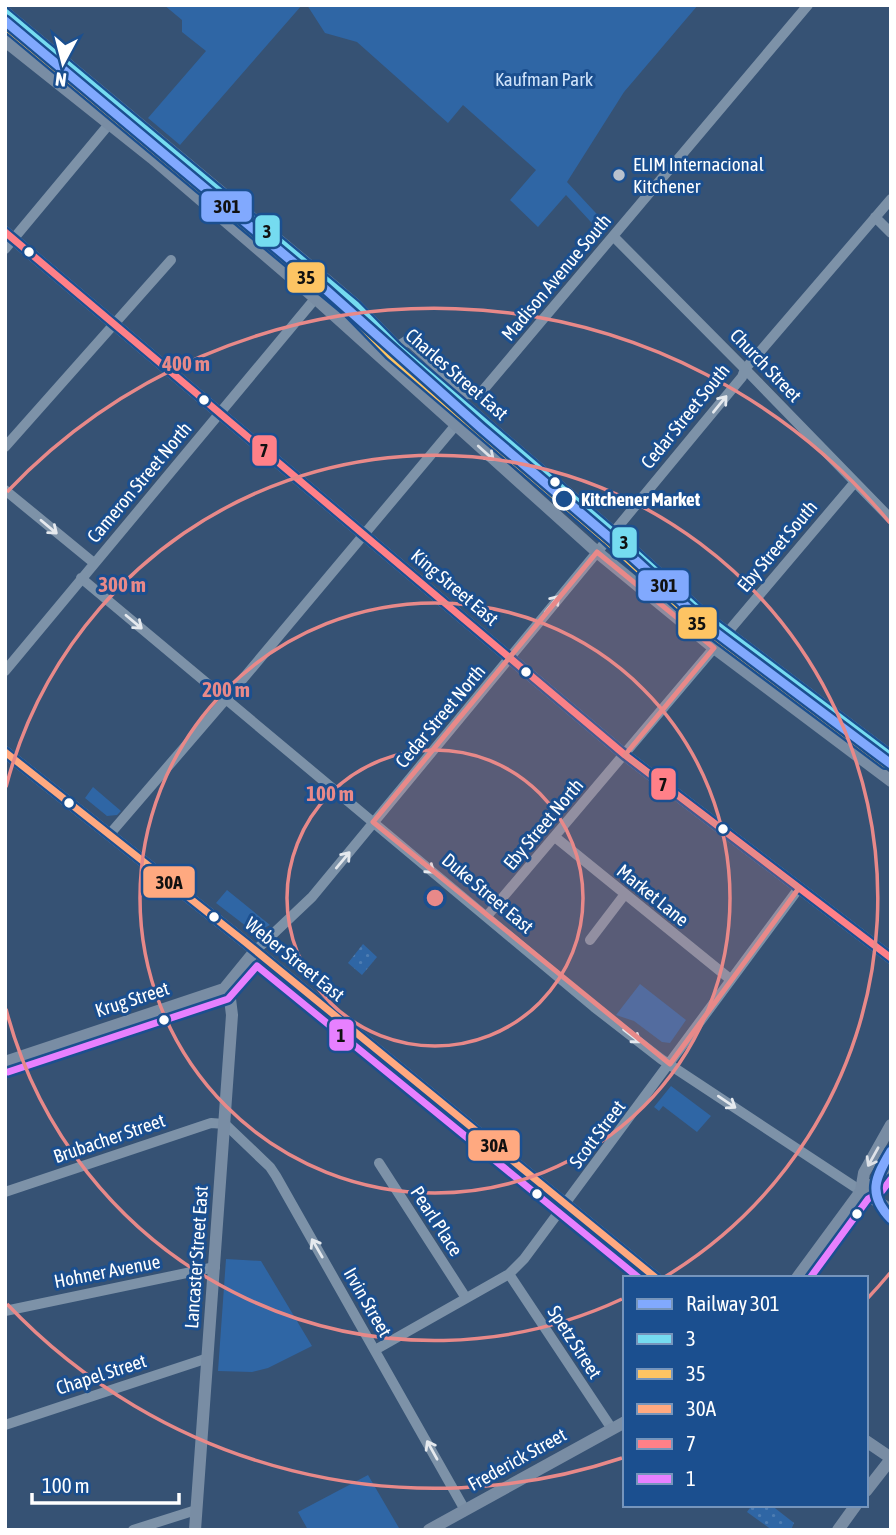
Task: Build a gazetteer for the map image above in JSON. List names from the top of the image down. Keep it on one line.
{"streets":{"main road":["Charles Street East","King Street East","Duke Street East","Weber Street East","Krug Street","Lancaster Street East","Frederick Street"],"street":["Madison Avenue South","Church Street","Cedar Street South","Cameron Street North","Eby Street South","Cedar Street North","Eby Street North","Market Lane","Scott Street","Brubacher Street","Pearl Place","Hohner Avenue","Irvin Street","Spetz Street","Chapel Street"]},"crossings":[["Madison Avenue South","Church Street"],["Madison Avenue South","Charles Street East"],["Church Street","Cedar Street South"],["Church Street","Eby Street South"],["Charles Street East","Cedar Street South"],["Charles Street East","Cameron Street North"],["Charles Street East","Eby Street South"],["Cedar Street South","King Street East"],["Cedar Street South","Cedar Street North"],["Cameron Street North","King Street East"],["Cameron Street North","Duke Street East"],["King Street East","Cedar Street North"],["King Street East","Eby Street North"],["King Street East","Scott Street"],["Cedar Street North","Duke Street East"],["Cedar Street North","Weber Street East"],["Eby Street North","Duke Street East"],["Eby Street North","Market Lane"],["Duke Street East","Scott Street"],["Market Lane","Scott Street"],["Weber Street East","Scott Street"],["Krug Street","Lancaster Street East"],["Scott Street","Pearl Place"],["Scott Street","Irvin Street"],["Scott Street","Spetz Street"],["Brubacher Street","Lancaster Street East"],["Brubacher Street","Irvin Street"],["Lancaster Street East","Hohner Avenue"],["Lancaster Street East","Irvin Street"],["Lancaster Street East","Chapel Street"],["Irvin Street","Frederick Street"],["Spetz Street","Frederick Street"]],"one_way":["Cedar Street South","Cedar Street North","Duke Street East","Irvin Street"],"parks":["Kaufman Park"],"places":["ELIM Internacional Kitchener","Kitchener Market"],"lines":["transit line 3","rail line 301","transit line 35","transit line 7","transit line 30A","transit line 1"],"legend":["Railway 301","3","35","30A","7","1"],"scale_bar":"100 m","north":"bottom","rings":["400 m","300 m","200 m","100 m"]}
